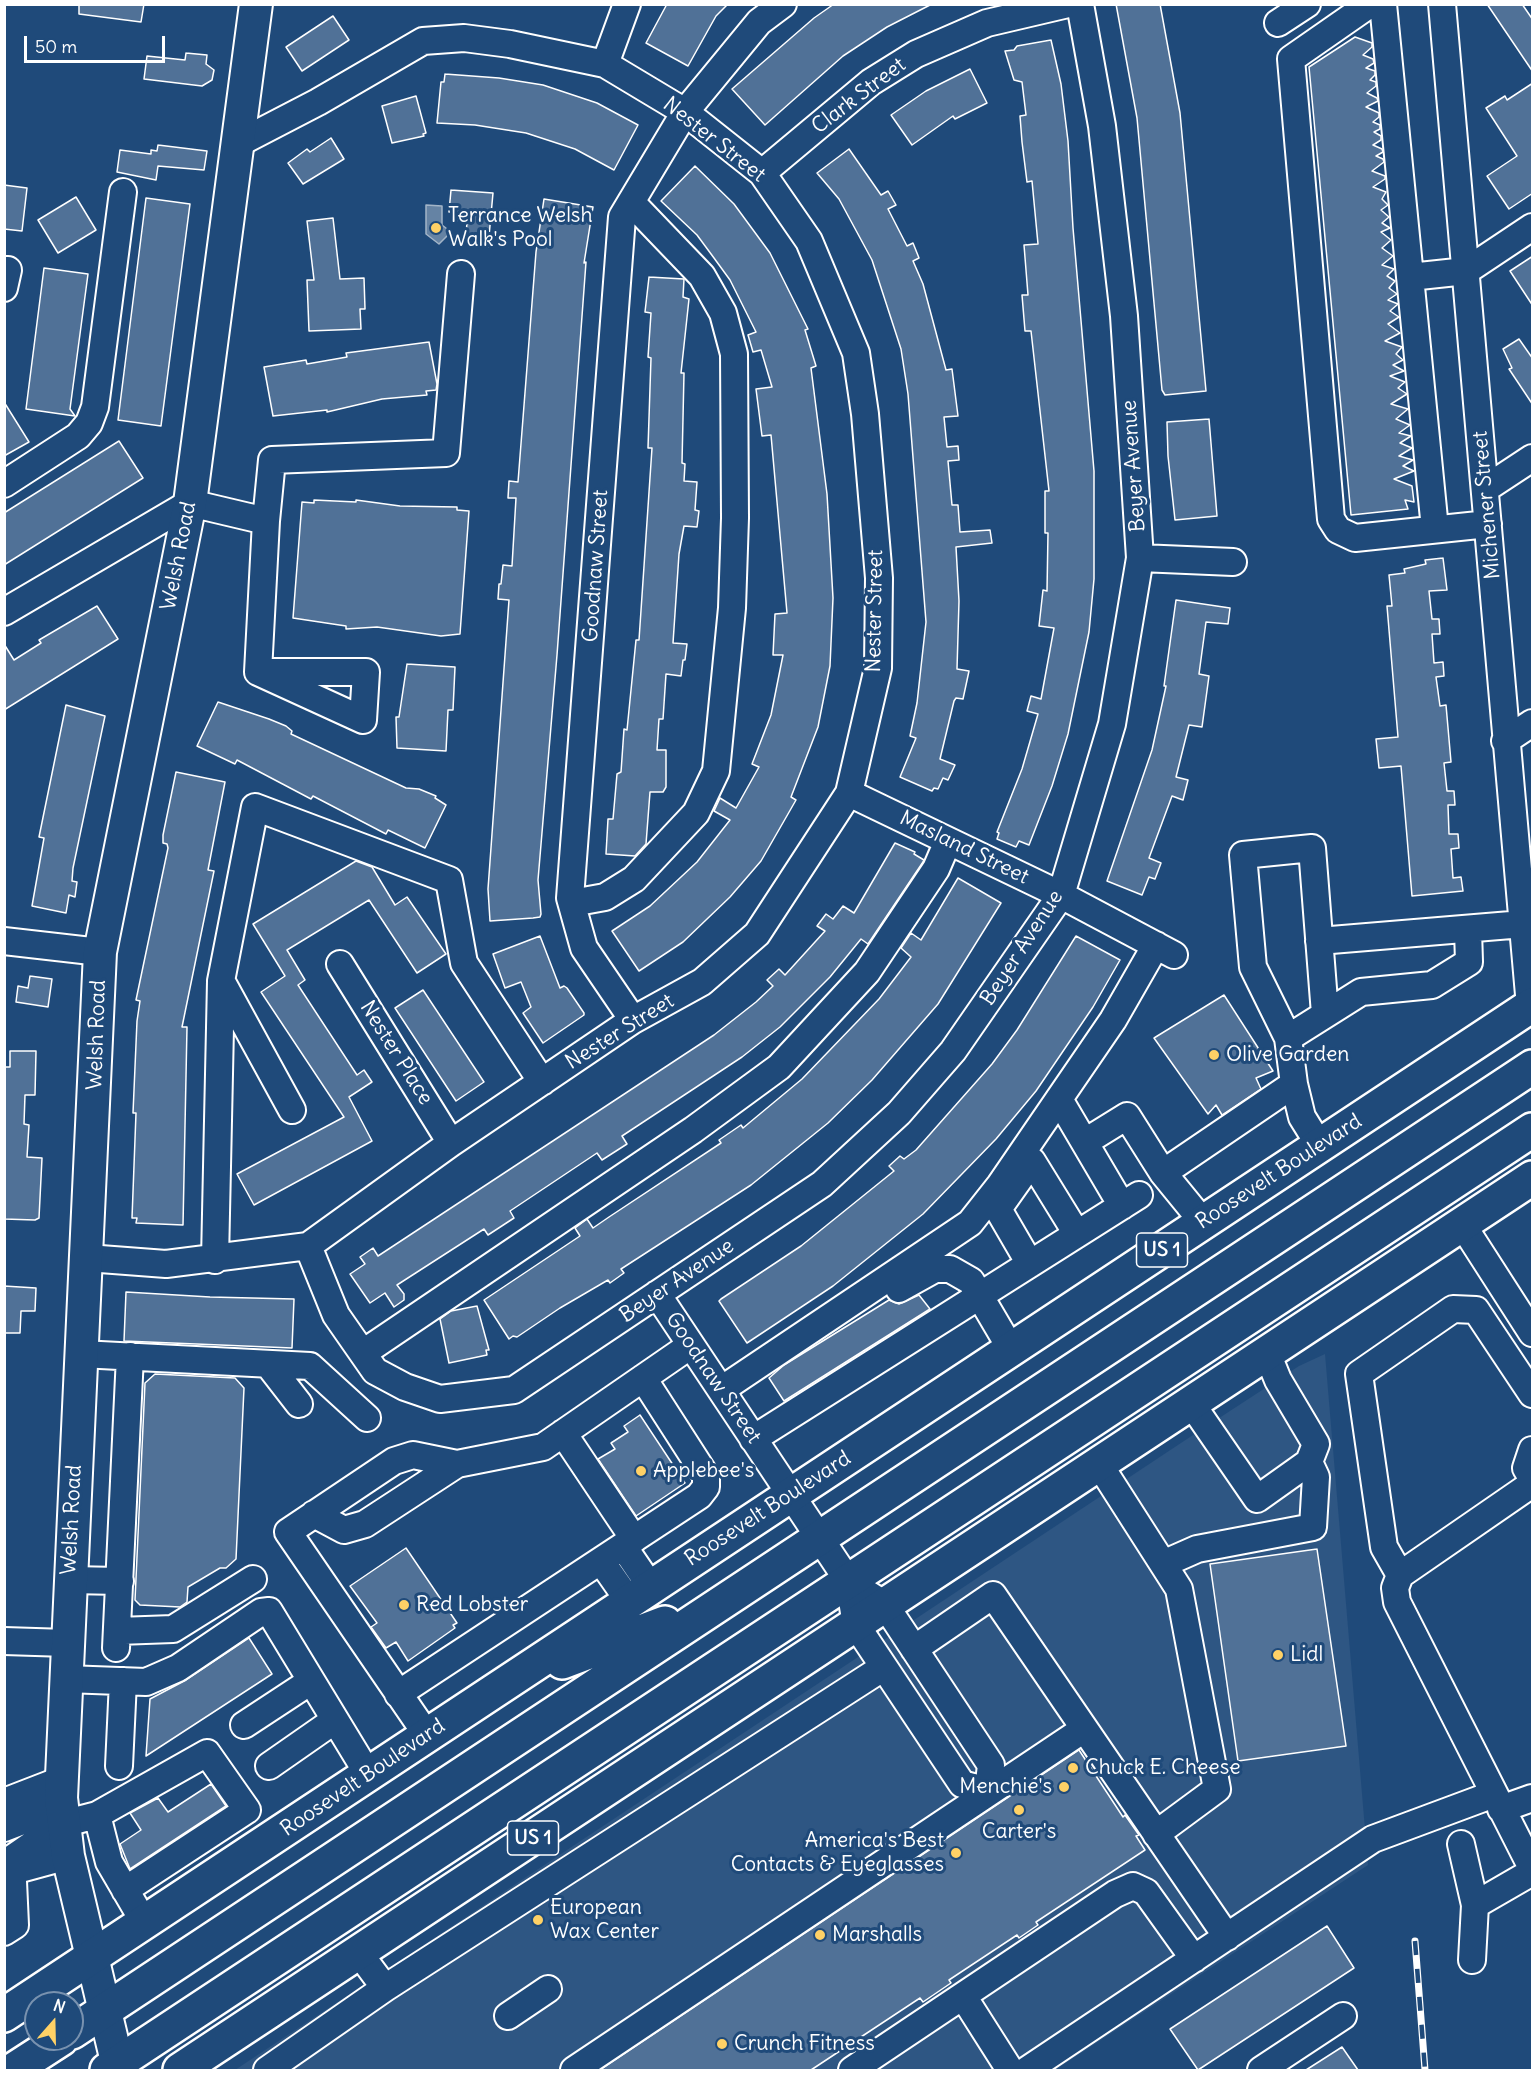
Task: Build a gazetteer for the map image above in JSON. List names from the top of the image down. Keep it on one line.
{"streets":{"highway":["Roosevelt Boulevard","US 1"],"main road":["Welsh Road"],"street":["Clark Street","Nester Street","Beyer Avenue","Michener Street","Goodnaw Street","Masland Street","Nester Place"]},"crossings":[["Clark Street","Nester Street"],["Nester Street","Beyer Avenue"],["Nester Street","Welsh Road"],["Nester Street","Goodnaw Street"],["Nester Street","Masland Street"],["Nester Street","Nester Place"],["Beyer Avenue","Goodnaw Street"],["Beyer Avenue","Masland Street"],["Michener Street","Roosevelt Boulevard"],["Welsh Road","Roosevelt Boulevard"],["Welsh Road","US 1"],["Goodnaw Street","Roosevelt Boulevard"],["Goodnaw Street","US 1"]],"places":["Terrance Welsh Walk's Pool","Olive Garden","Applebee's","Red Lobster","Lidl","Chuck E. Cheese","Menchie's","Carter's","America's Best Contacts & Eyeglasses","European Wax Center","Marshalls","Crunch Fitness"],"scale_bar":"50 m","north":"top"}
